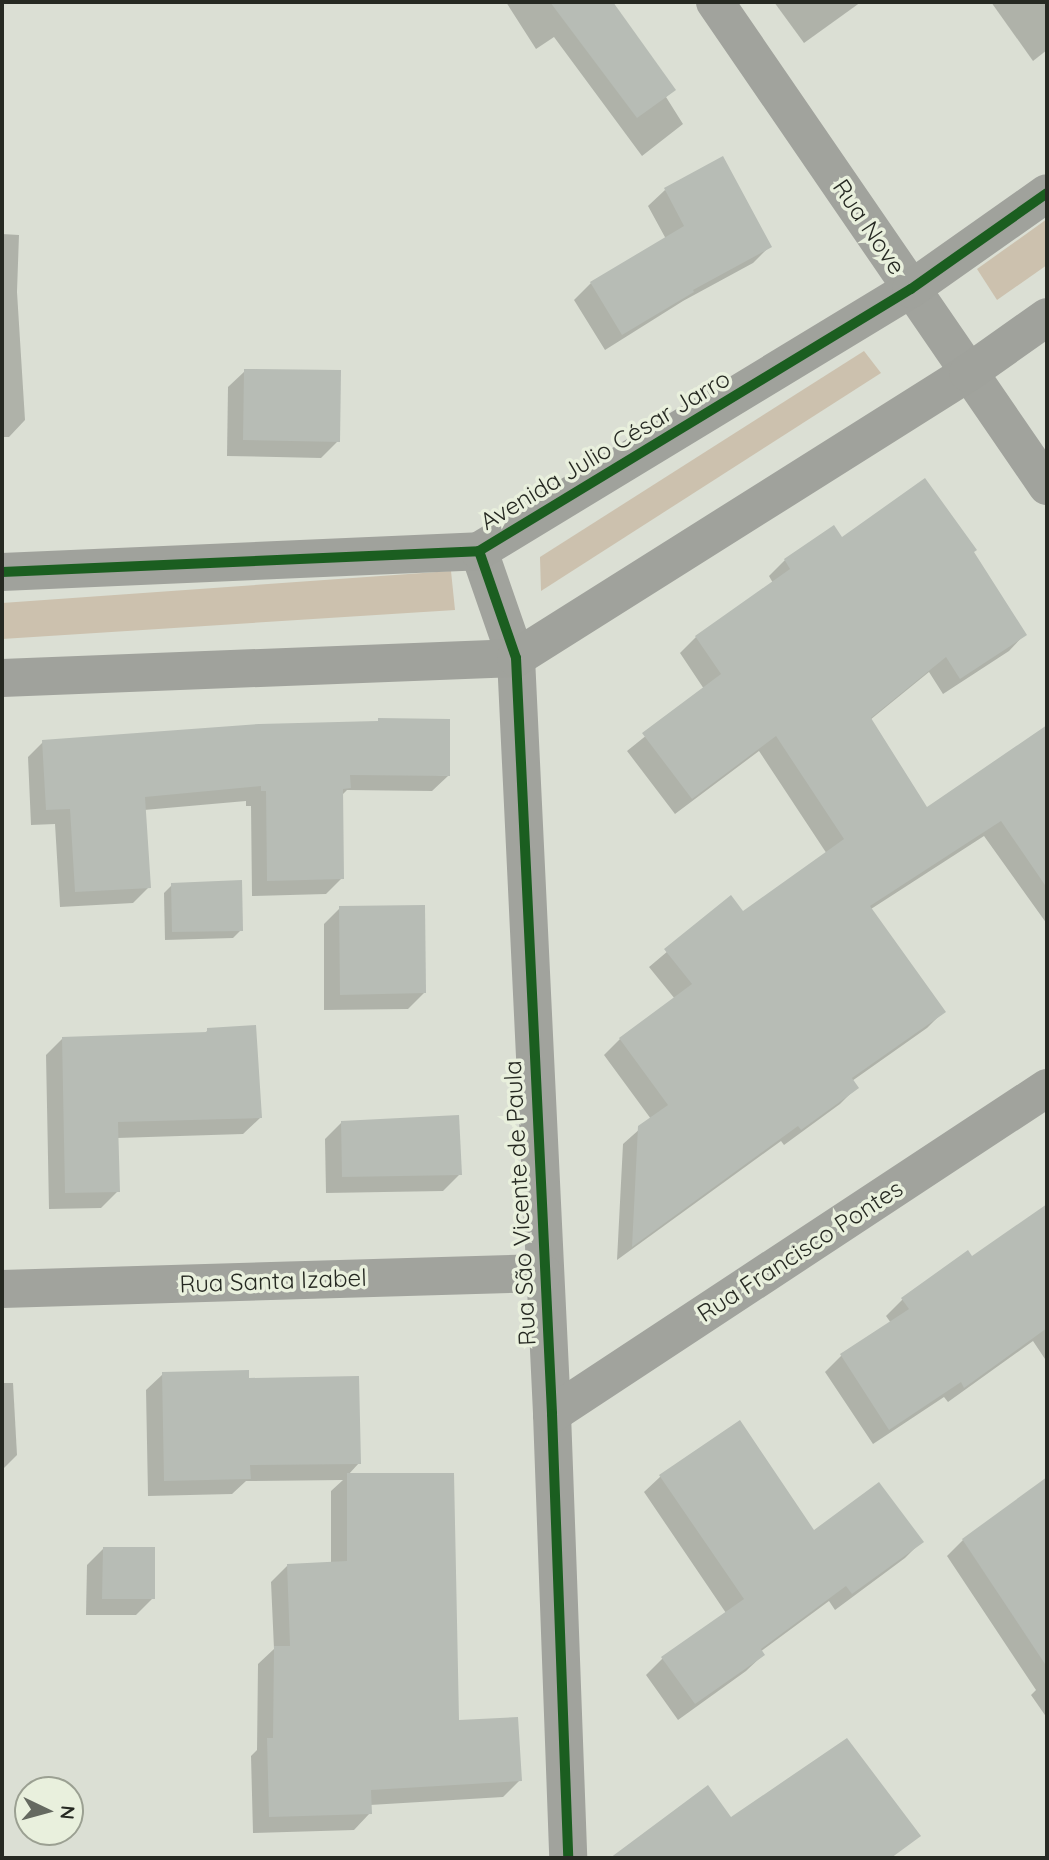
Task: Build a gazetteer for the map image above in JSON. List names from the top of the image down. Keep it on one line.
{"streets":{"street":["Rua Nove","Avenida Julio César Jarro","Rua São Vicente de Paula","Rua Francisco Pontes","Rua Santa Izabel"]},"crossings":[["Rua Nove","Avenida Julio César Jarro"],["Avenida Julio César Jarro","Rua São Vicente de Paula"],["Rua São Vicente de Paula","Rua Francisco Pontes"],["Rua São Vicente de Paula","Rua Santa Izabel"]],"north":"right"}
